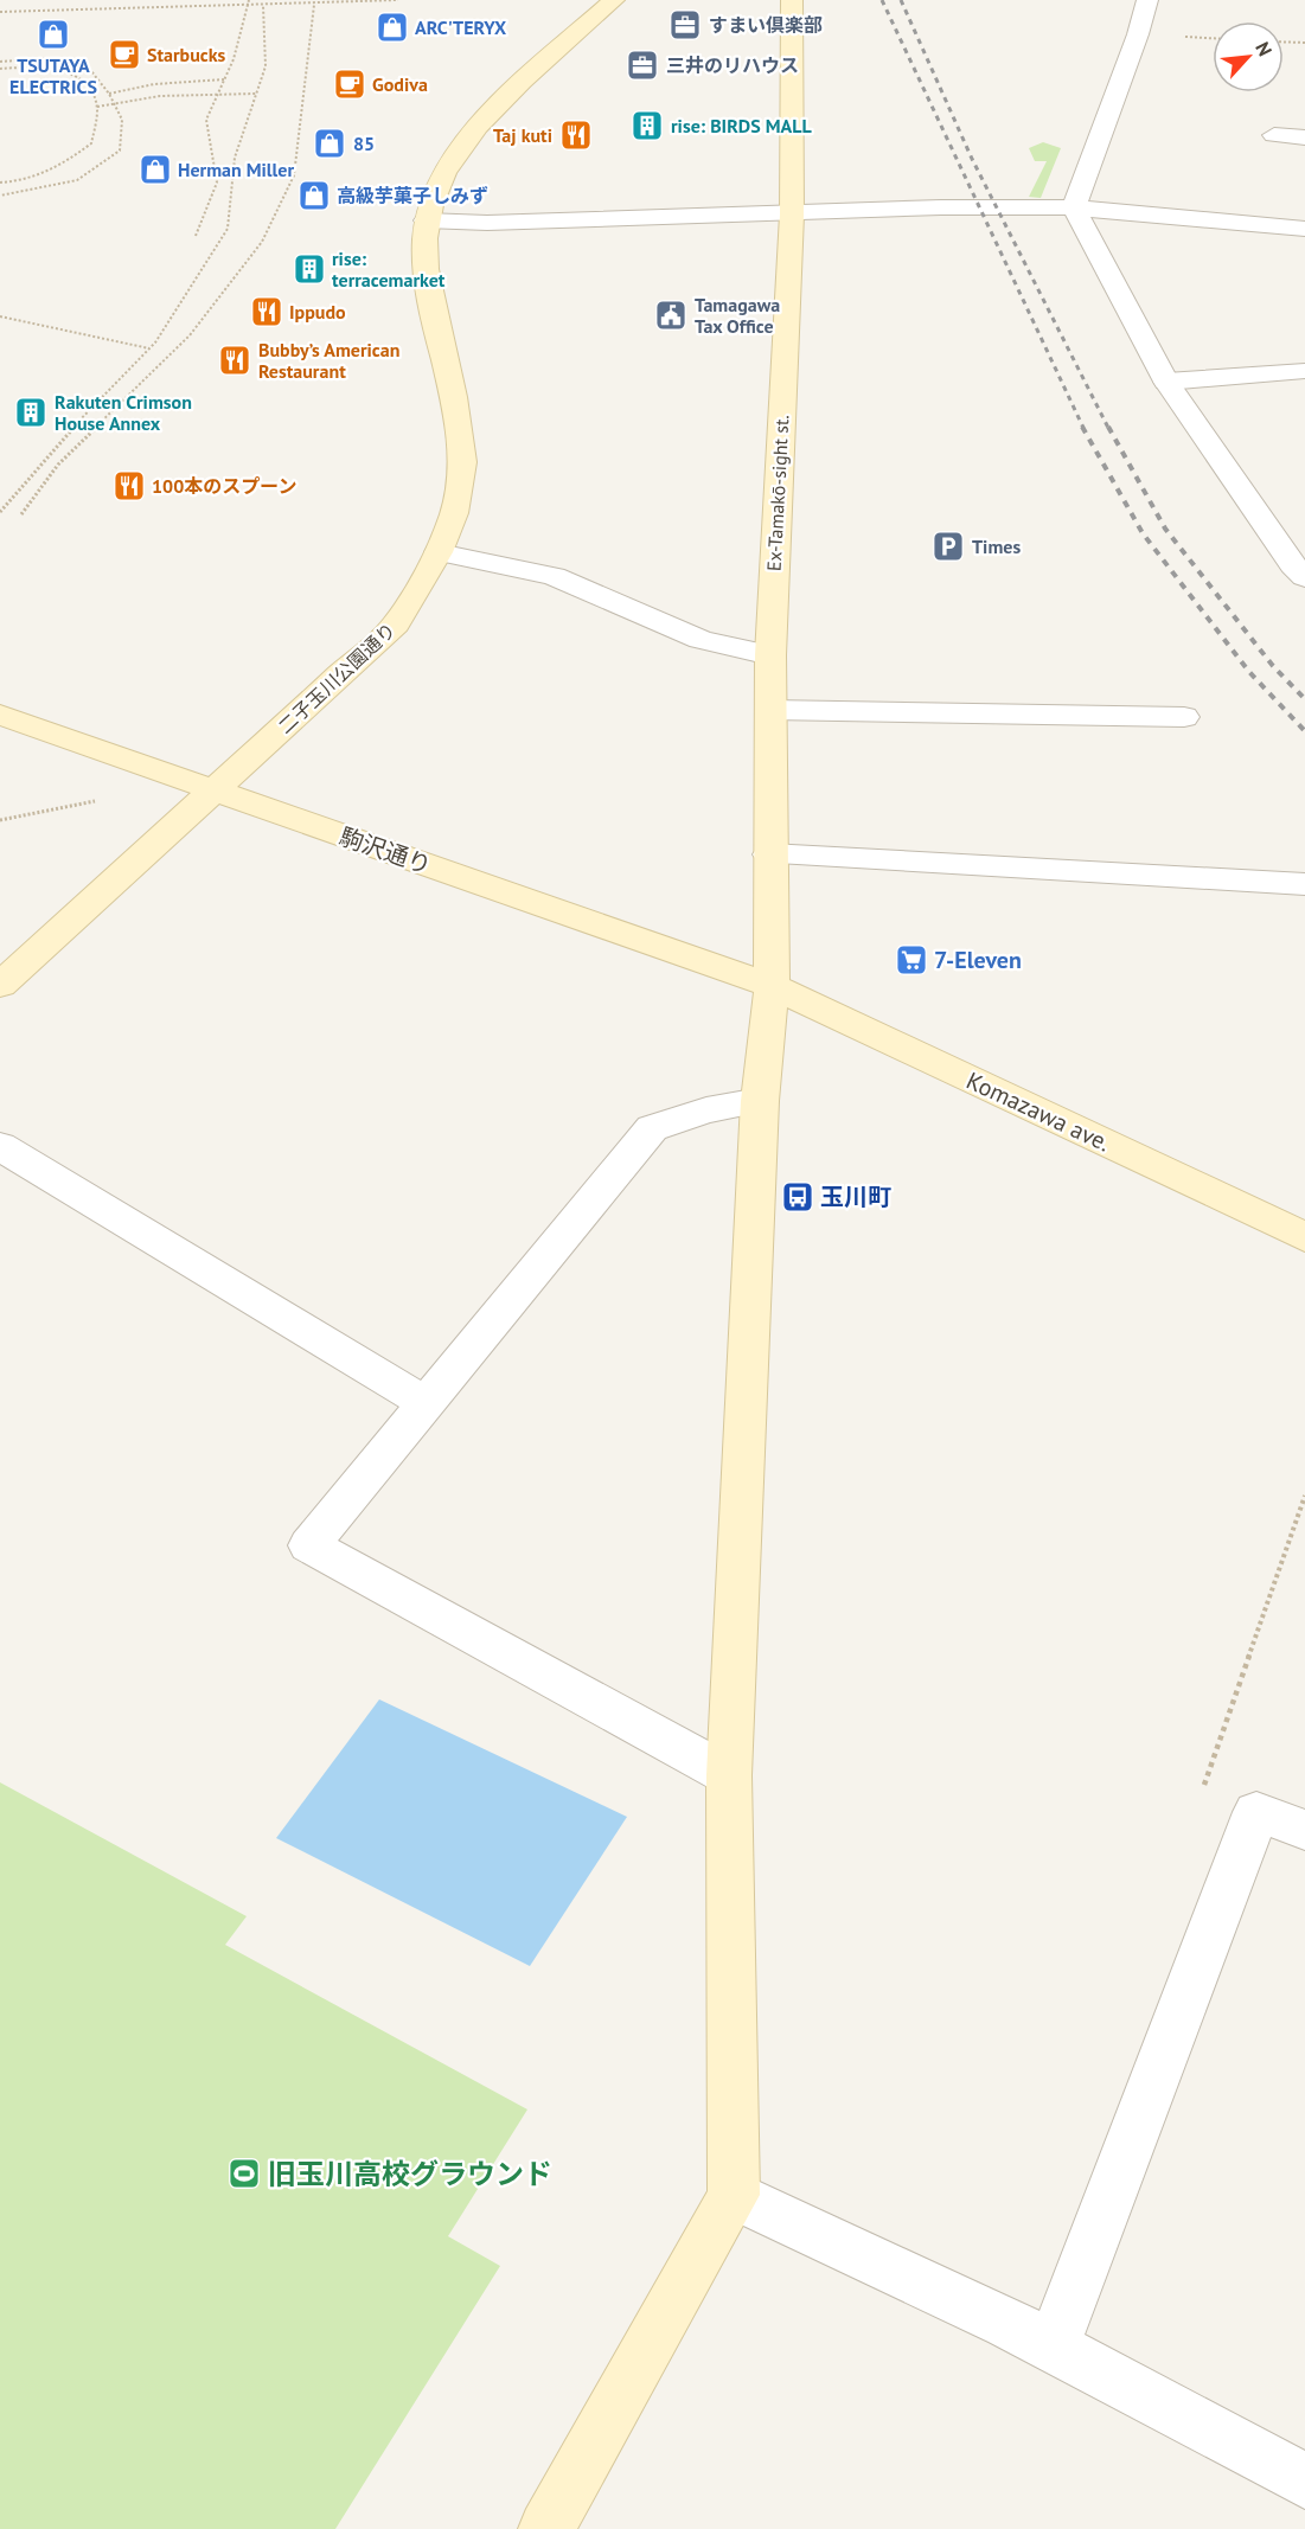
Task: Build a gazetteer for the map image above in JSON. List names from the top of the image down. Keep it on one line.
{"streets":{"street":["Ex-Tamakō-sight st.","二子玉川公園通り","駒沢通り","Komazawa ave."]},"crossings":[["Ex-Tamakō-sight st.","駒沢通り"],["Ex-Tamakō-sight st.","Komazawa ave."],["二子玉川公園通り","駒沢通り"],["駒沢通り","Komazawa ave."]],"places":{"office":["すまい倶楽部","三井のリハウス"],"shop":["ARC'TERYX","TSUTAYA ELECTRICS","85","Herman Miller","高級芋菓子しみず"],"cafe":["Starbucks","Godiva"],"building":["rise: BIRDS MALL","rise: terracemarket","Rakuten Crimson House Annex"],"restaurant":["Taj kuti","Ippudo","Bubby’s American Restaurant","100本のスプーン"],"public building":["Tamagawa Tax Office"],"parking":["Times"],"supermarket":["7-Eleven"],"bus stop":["玉川町"],"sports":["旧玉川高校グラウンド"]},"north":"top right"}
